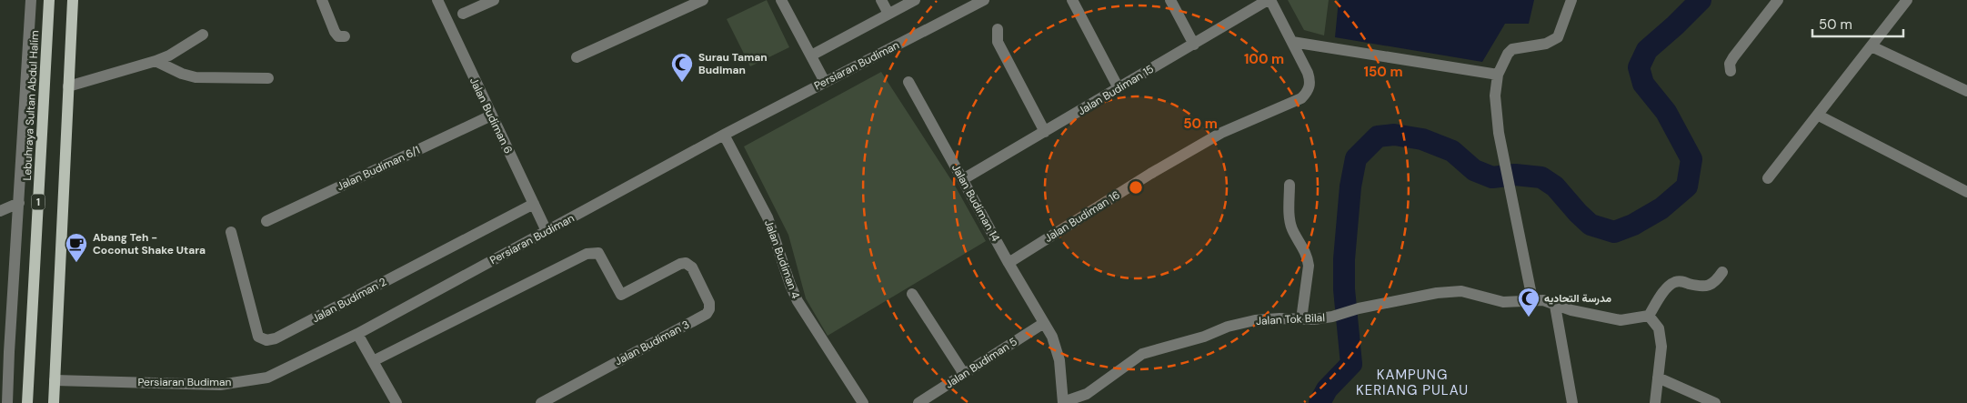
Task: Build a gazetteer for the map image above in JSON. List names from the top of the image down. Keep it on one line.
{"streets":{"main road":["Lebuhraya Sultan Abdul Halim","1"],"street":["Persiaran Budiman","Jalan Budiman 15","Jalan Budiman 6","Jalan Budiman 6/1","Jalan Budiman 14","Jalan Budiman 16","Jalan Budiman 4","Jalan Budiman 2","Jalan Tok Bilal","Jalan Budiman 3","Jalan Budiman 5"]},"crossings":[["Persiaran Budiman","Jalan Budiman 6"],["Persiaran Budiman","Jalan Budiman 4"],["Jalan Budiman 15","Jalan Budiman 14"],["Jalan Budiman 15","Jalan Budiman 16"],["Jalan Budiman 6","Jalan Budiman 6/1"],["Jalan Budiman 6","Jalan Budiman 2"],["Jalan Budiman 14","Jalan Budiman 16"],["Jalan Budiman 14","Jalan Tok Bilal"],["Jalan Budiman 14","Jalan Budiman 5"]],"districts":["KAMPUNG KERIANG PULAU"],"places":{"mosque":["Surau Taman Budiman","مدرسة التحاديه"],"cafe":["Abang Teh - Coconut Shake Utara"]},"scale_bar":"50 m","rings":["100 m","150 m","50 m"]}
